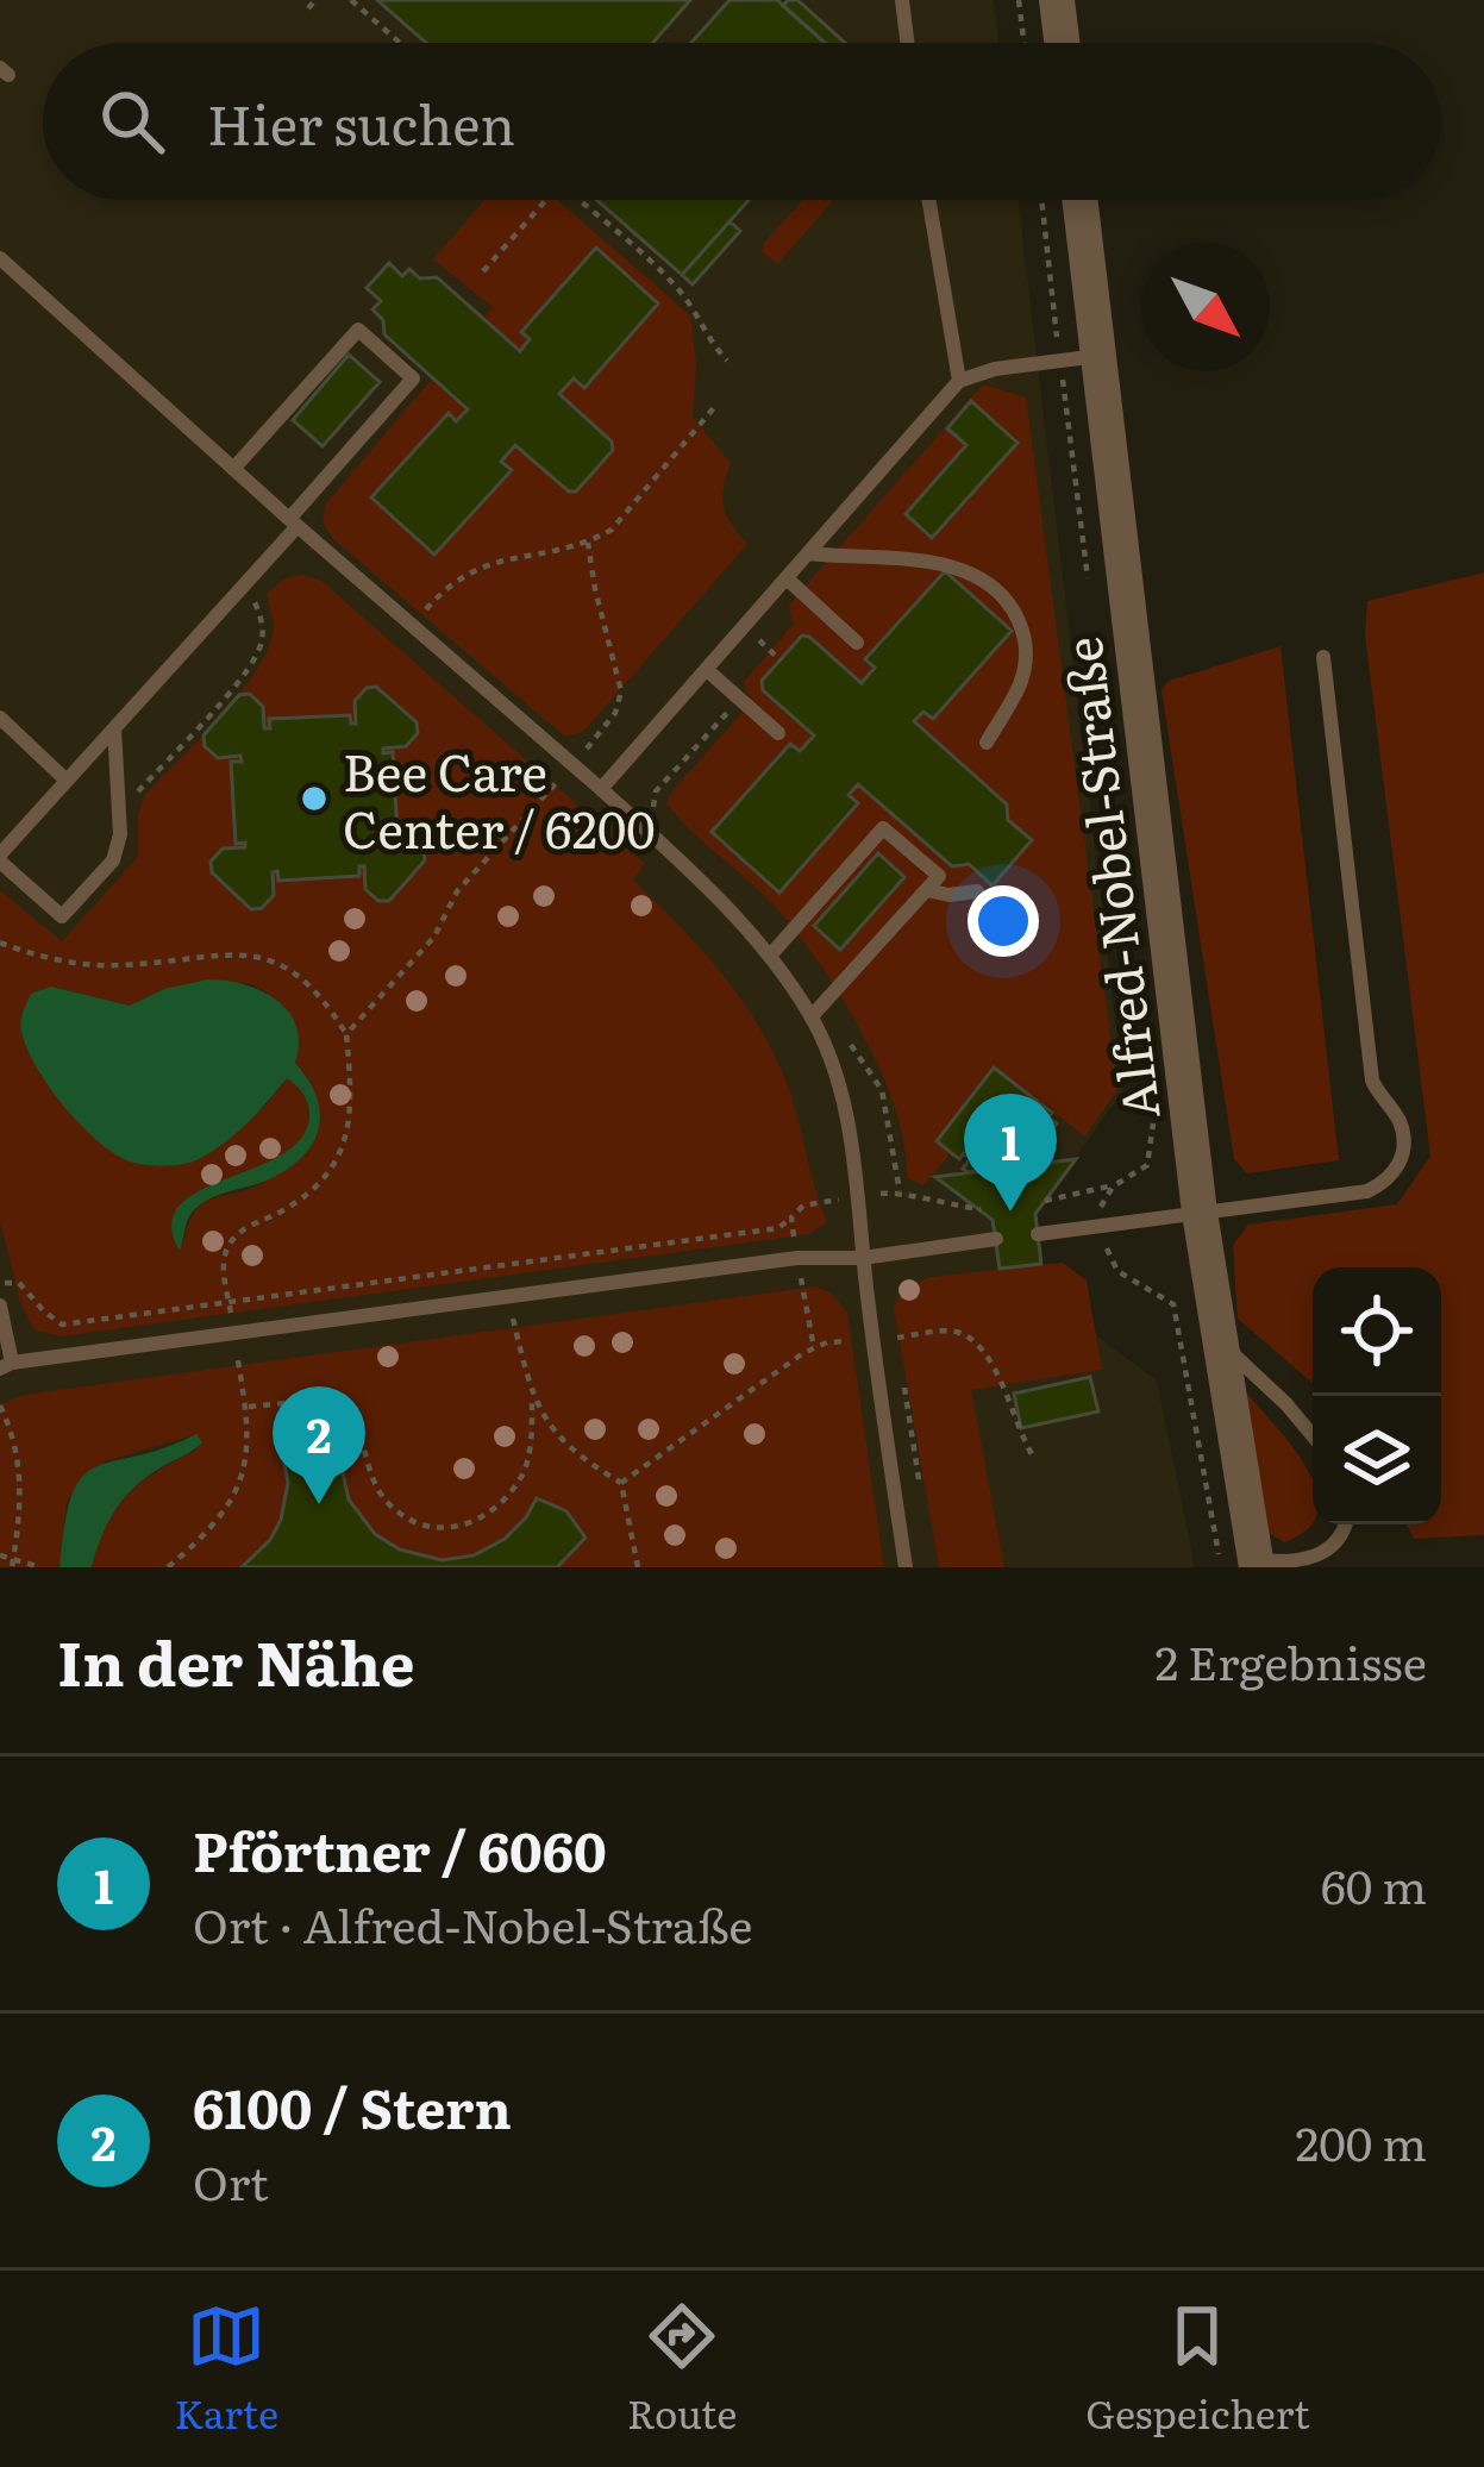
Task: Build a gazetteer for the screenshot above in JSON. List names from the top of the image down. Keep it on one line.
{"streets":{"street":["Alfred-Nobel-Straße"]},"places":["Bee Care Center / 6200"],"north":"bottom right","page":{"search":"Hier suchen","pins":["1","2"],"heading":["In der Nähe","2 Ergebnisse"],"list":[{"mark":"1","name":"Pförtner / 6060","note":"Ort · Alfred-Nobel-Straße","value":"60 m"},{"mark":"2","name":"6100 / Stern","note":"Ort","value":"200 m"}],"nav":["Karte","Route","Gespeichert"]}}
